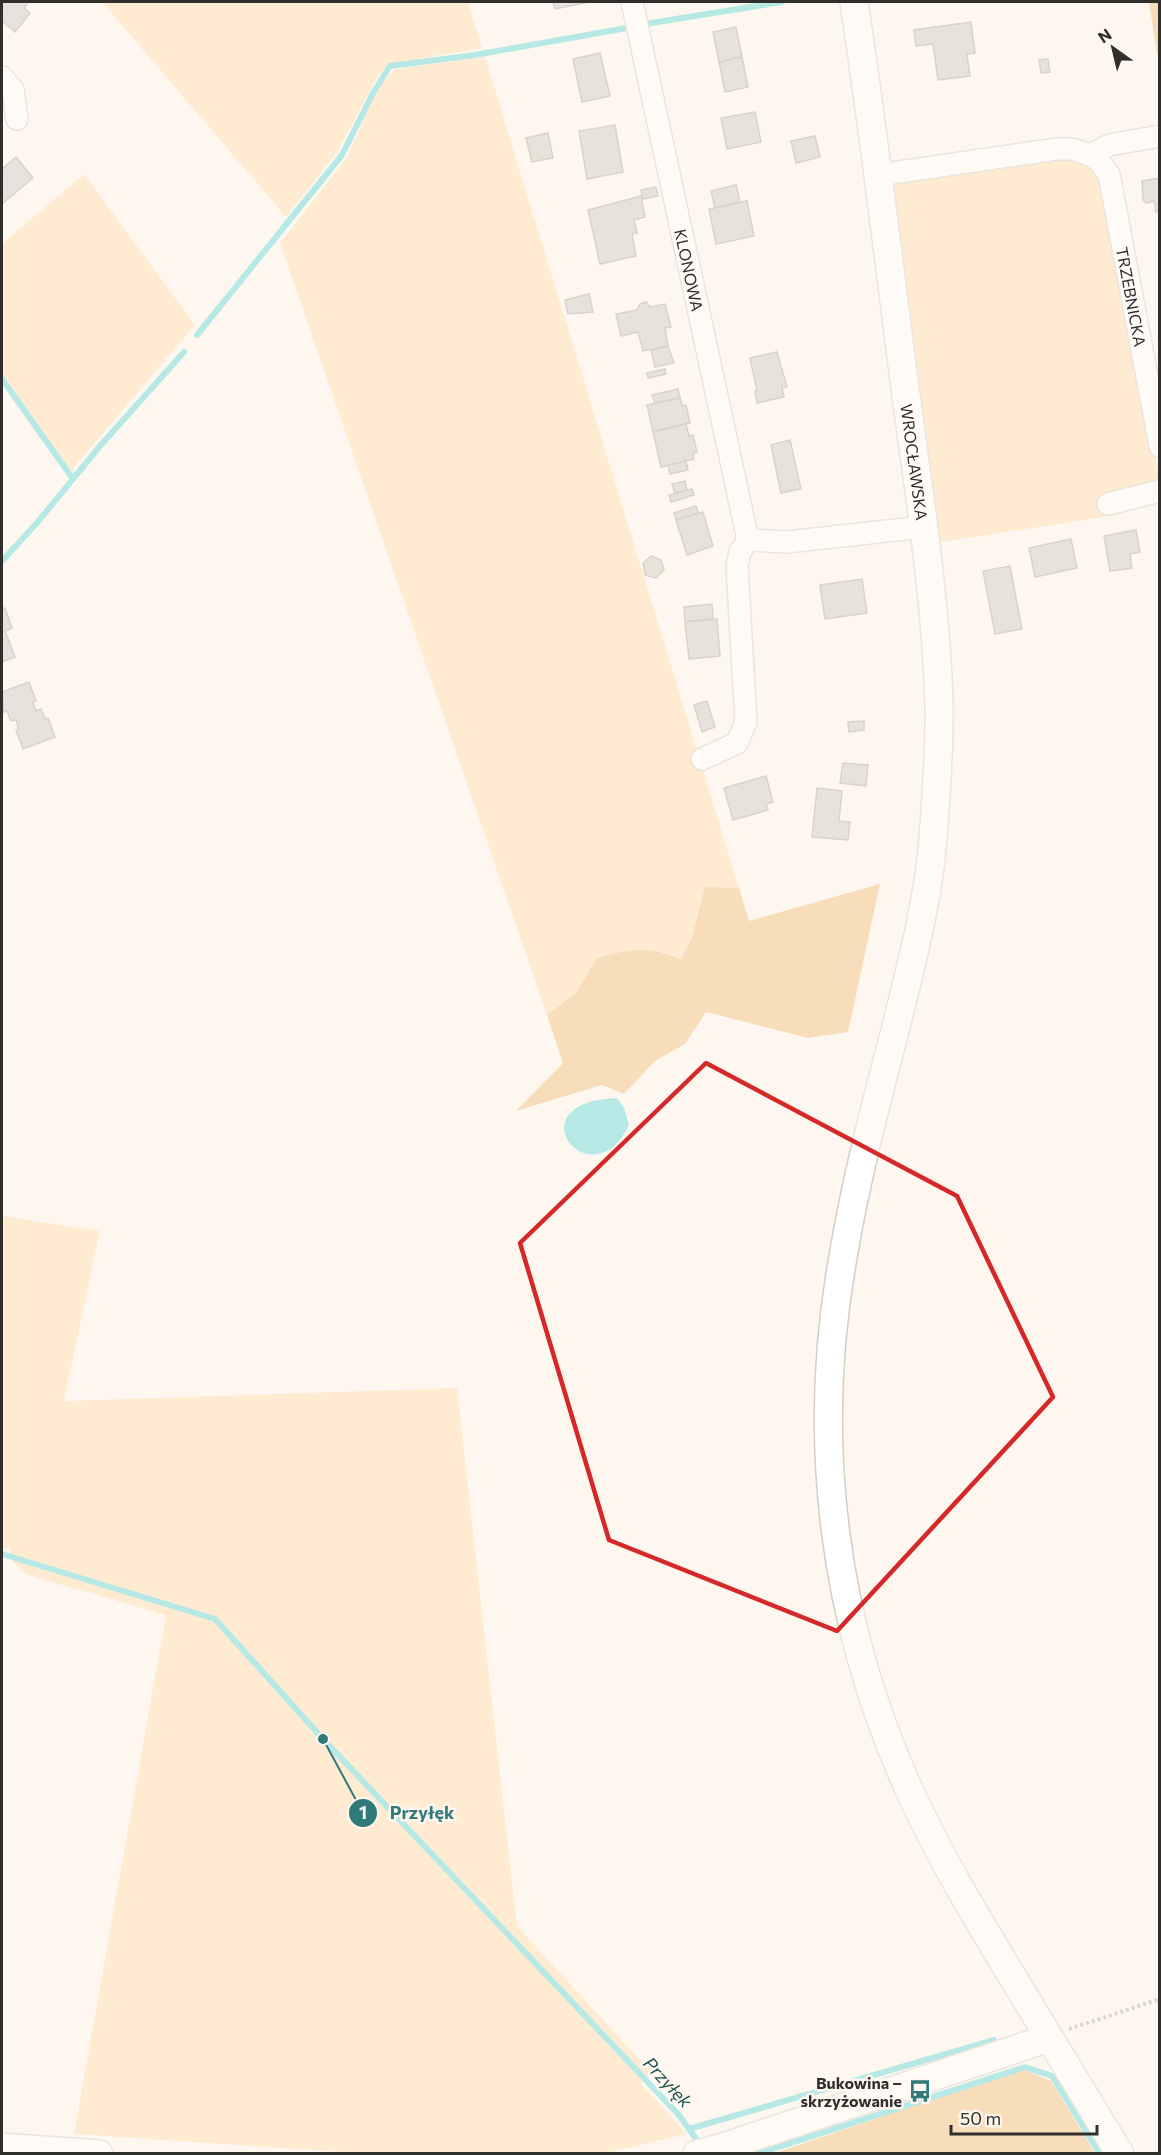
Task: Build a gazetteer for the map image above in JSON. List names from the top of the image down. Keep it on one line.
{"streets":{"street":["KLONOWA","TRZEBNICKA","WROCŁAWSKA"]},"water":["Przyłęk"],"places":{"other":["Przyłęk"],"bus stop":["Bukowina – skrzyżowanie"]},"scale_bar":"50 m","north":"top left"}
